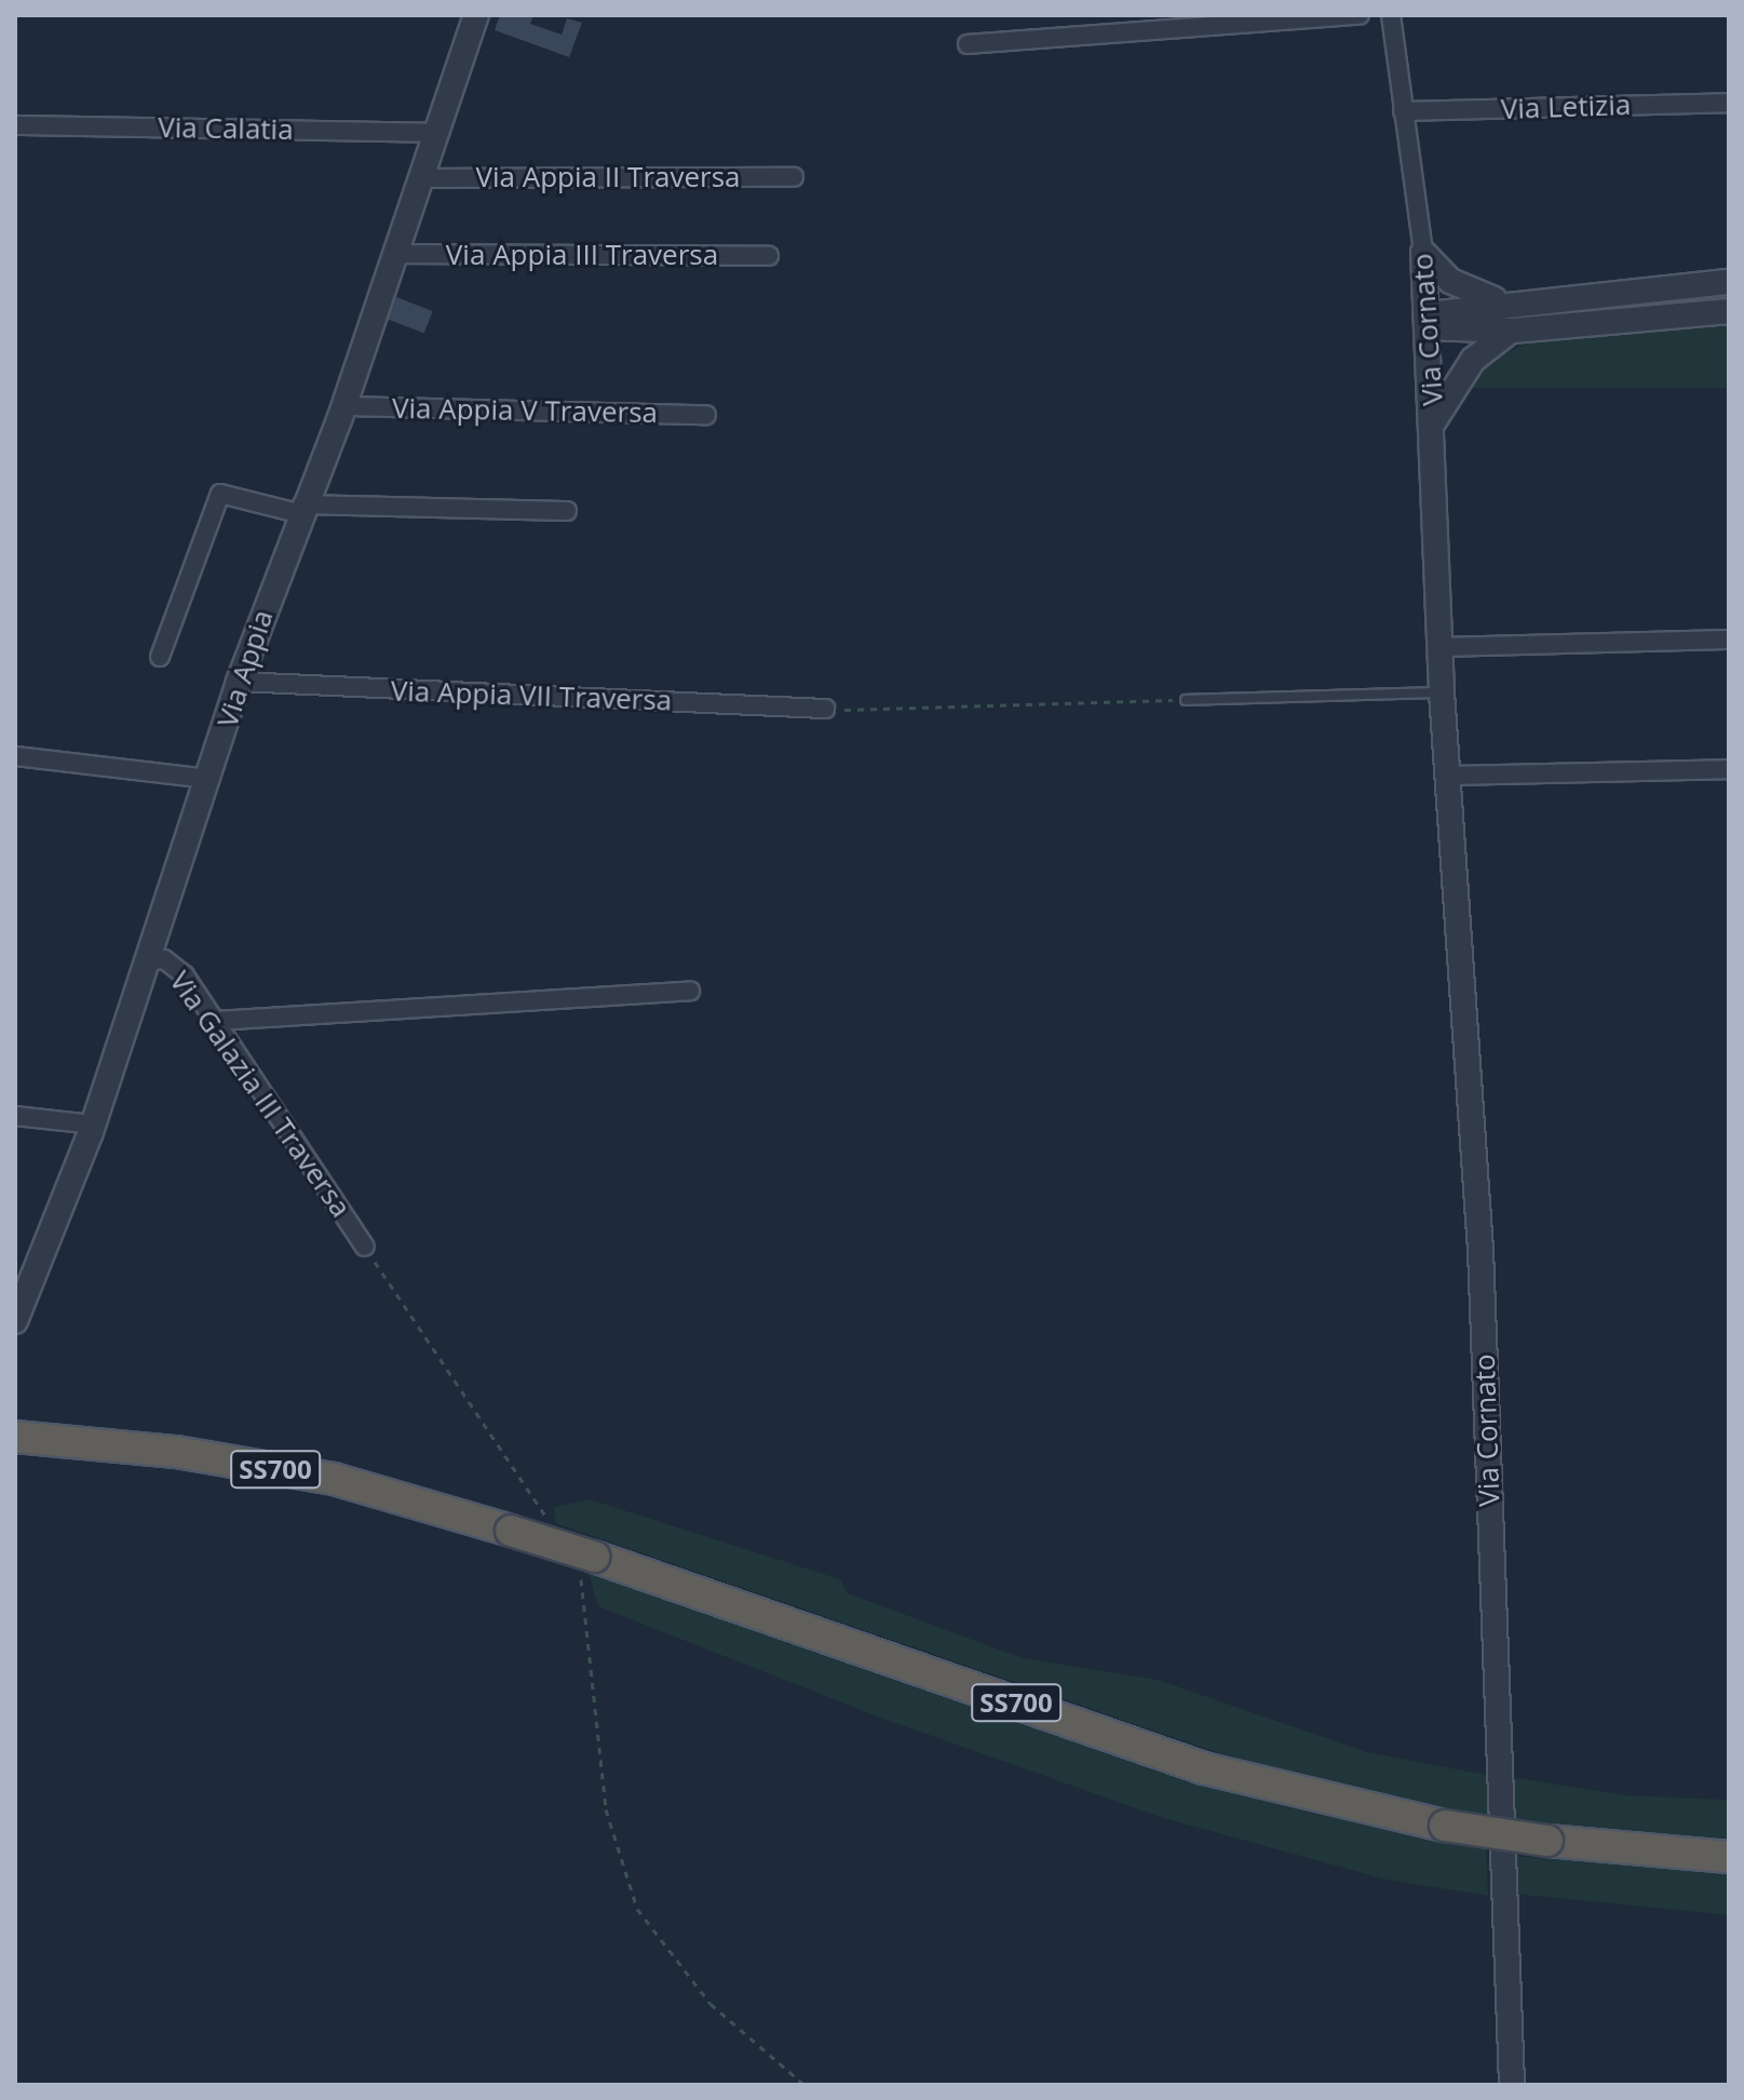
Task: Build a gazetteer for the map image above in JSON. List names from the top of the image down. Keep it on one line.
{"streets":{"highway":["SS700"],"street":["Via Letizia","Via Calatia","Via Appia II Traversa","Via Appia III Traversa","Via Cornato","Via Appia V Traversa","Via Appia","Via Appia VII Traversa","Via Galazia III Traversa"]},"crossings":[["Via Letizia","Via Cornato"],["Via Calatia","Via Appia"],["Via Appia II Traversa","Via Appia"],["Via Appia III Traversa","Via Appia"],["Via Appia V Traversa","Via Appia"],["Via Appia","Via Appia VII Traversa"],["Via Appia","Via Galazia III Traversa"]]}
